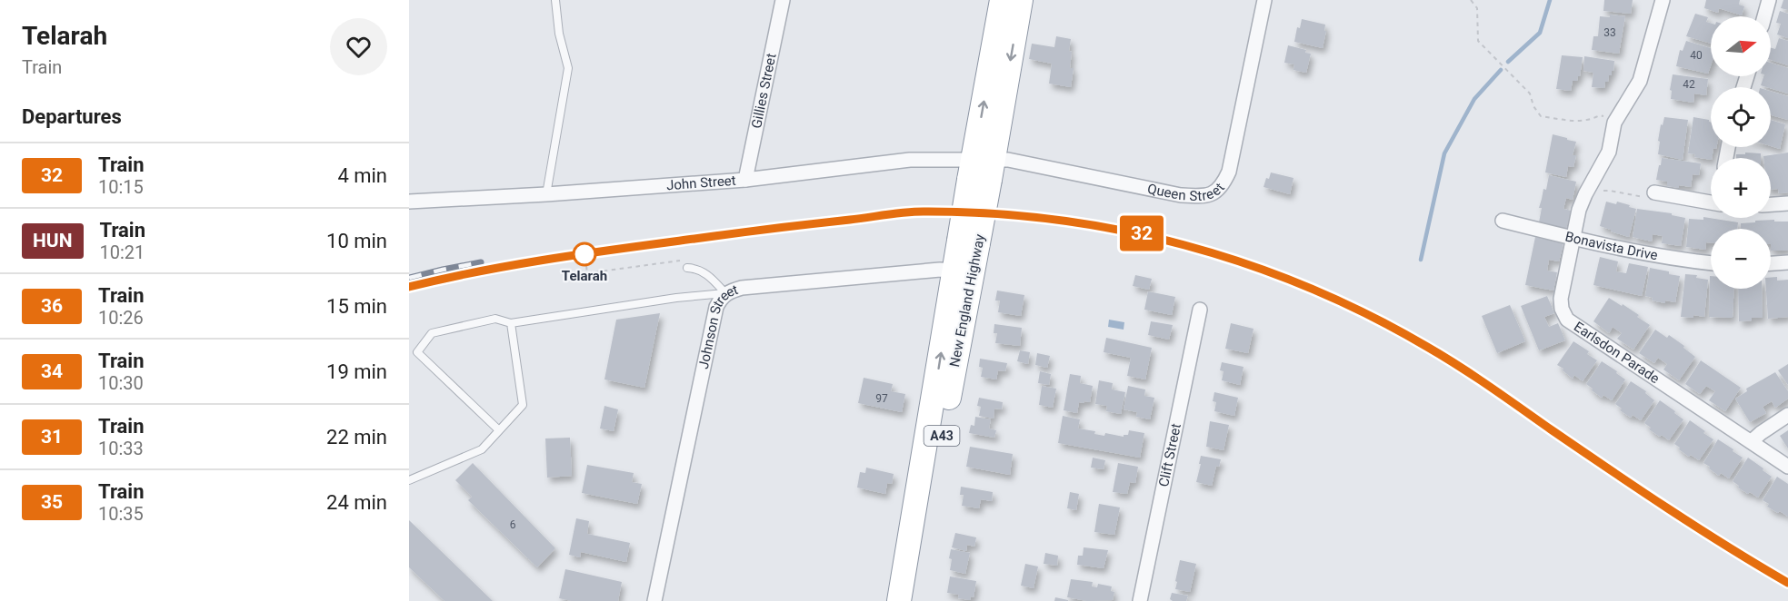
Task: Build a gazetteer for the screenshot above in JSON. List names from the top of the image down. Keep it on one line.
{"streets":{"highway":["New England Highway","A43"],"street":["Gillies Street","John Street","Queen Street","Bonavista Drive","Johnson Street","Earlsdon Parade","Clift Street"]},"crossings":[["Gillies Street","John Street"],["John Street","Queen Street"],["John Street","New England Highway"],["Queen Street","New England Highway"],["Bonavista Drive","Earlsdon Parade"],["New England Highway","Johnson Street"]],"places":["Telarah"],"house_numbers":["33","40","42","97","6"],"north":"right","page":{"heading":[["Telarah","Train"],"Departures"],"on_map":"32","map_buttons":["+","−"],"list":[{"mark":"32","name":"Train","note":"10:15","value":"4 min"},{"mark":"HUN","name":"Train","note":"10:21","value":"10 min"},{"mark":"36","name":"Train","note":"10:26","value":"15 min"},{"mark":"34","name":"Train","note":"10:30","value":"19 min"},{"mark":"31","name":"Train","note":"10:33","value":"22 min"},{"mark":"35","name":"Train","note":"10:35","value":"24 min"}]}}
